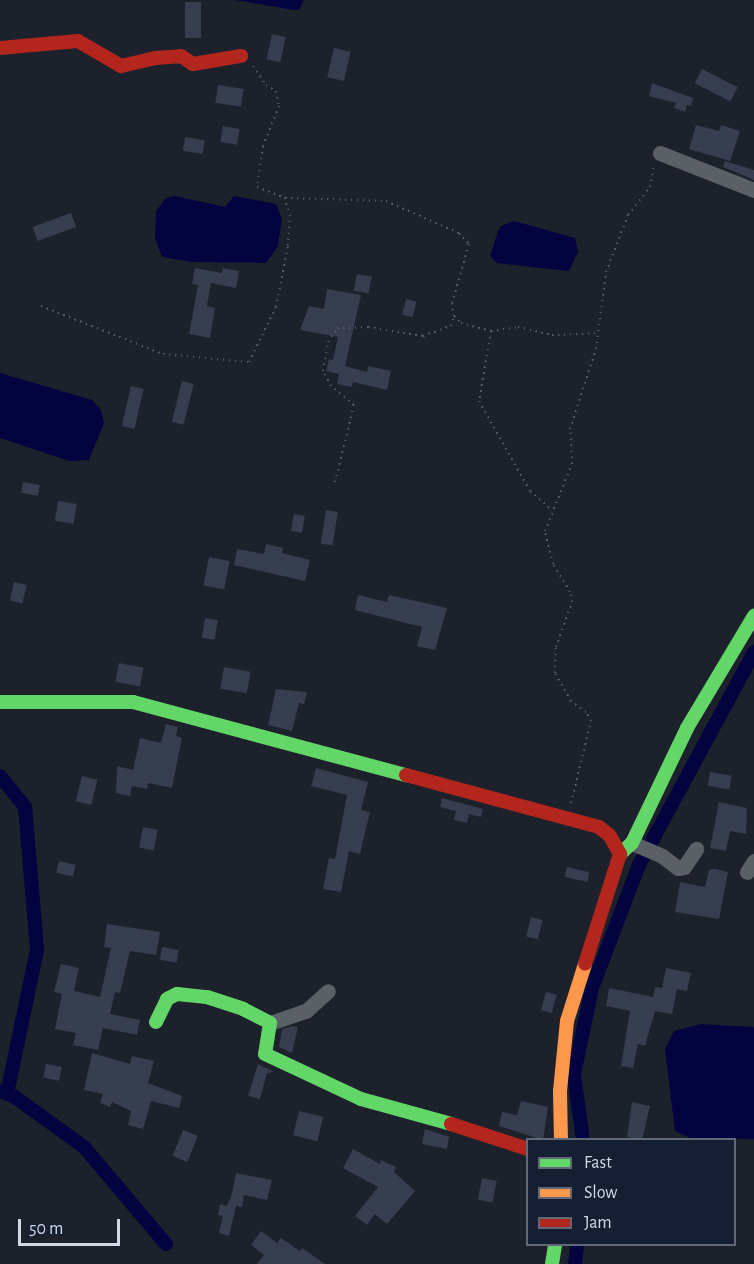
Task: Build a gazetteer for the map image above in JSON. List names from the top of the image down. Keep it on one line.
{"legend":["Fast","Slow","Jam"],"scale_bar":"50 m"}
